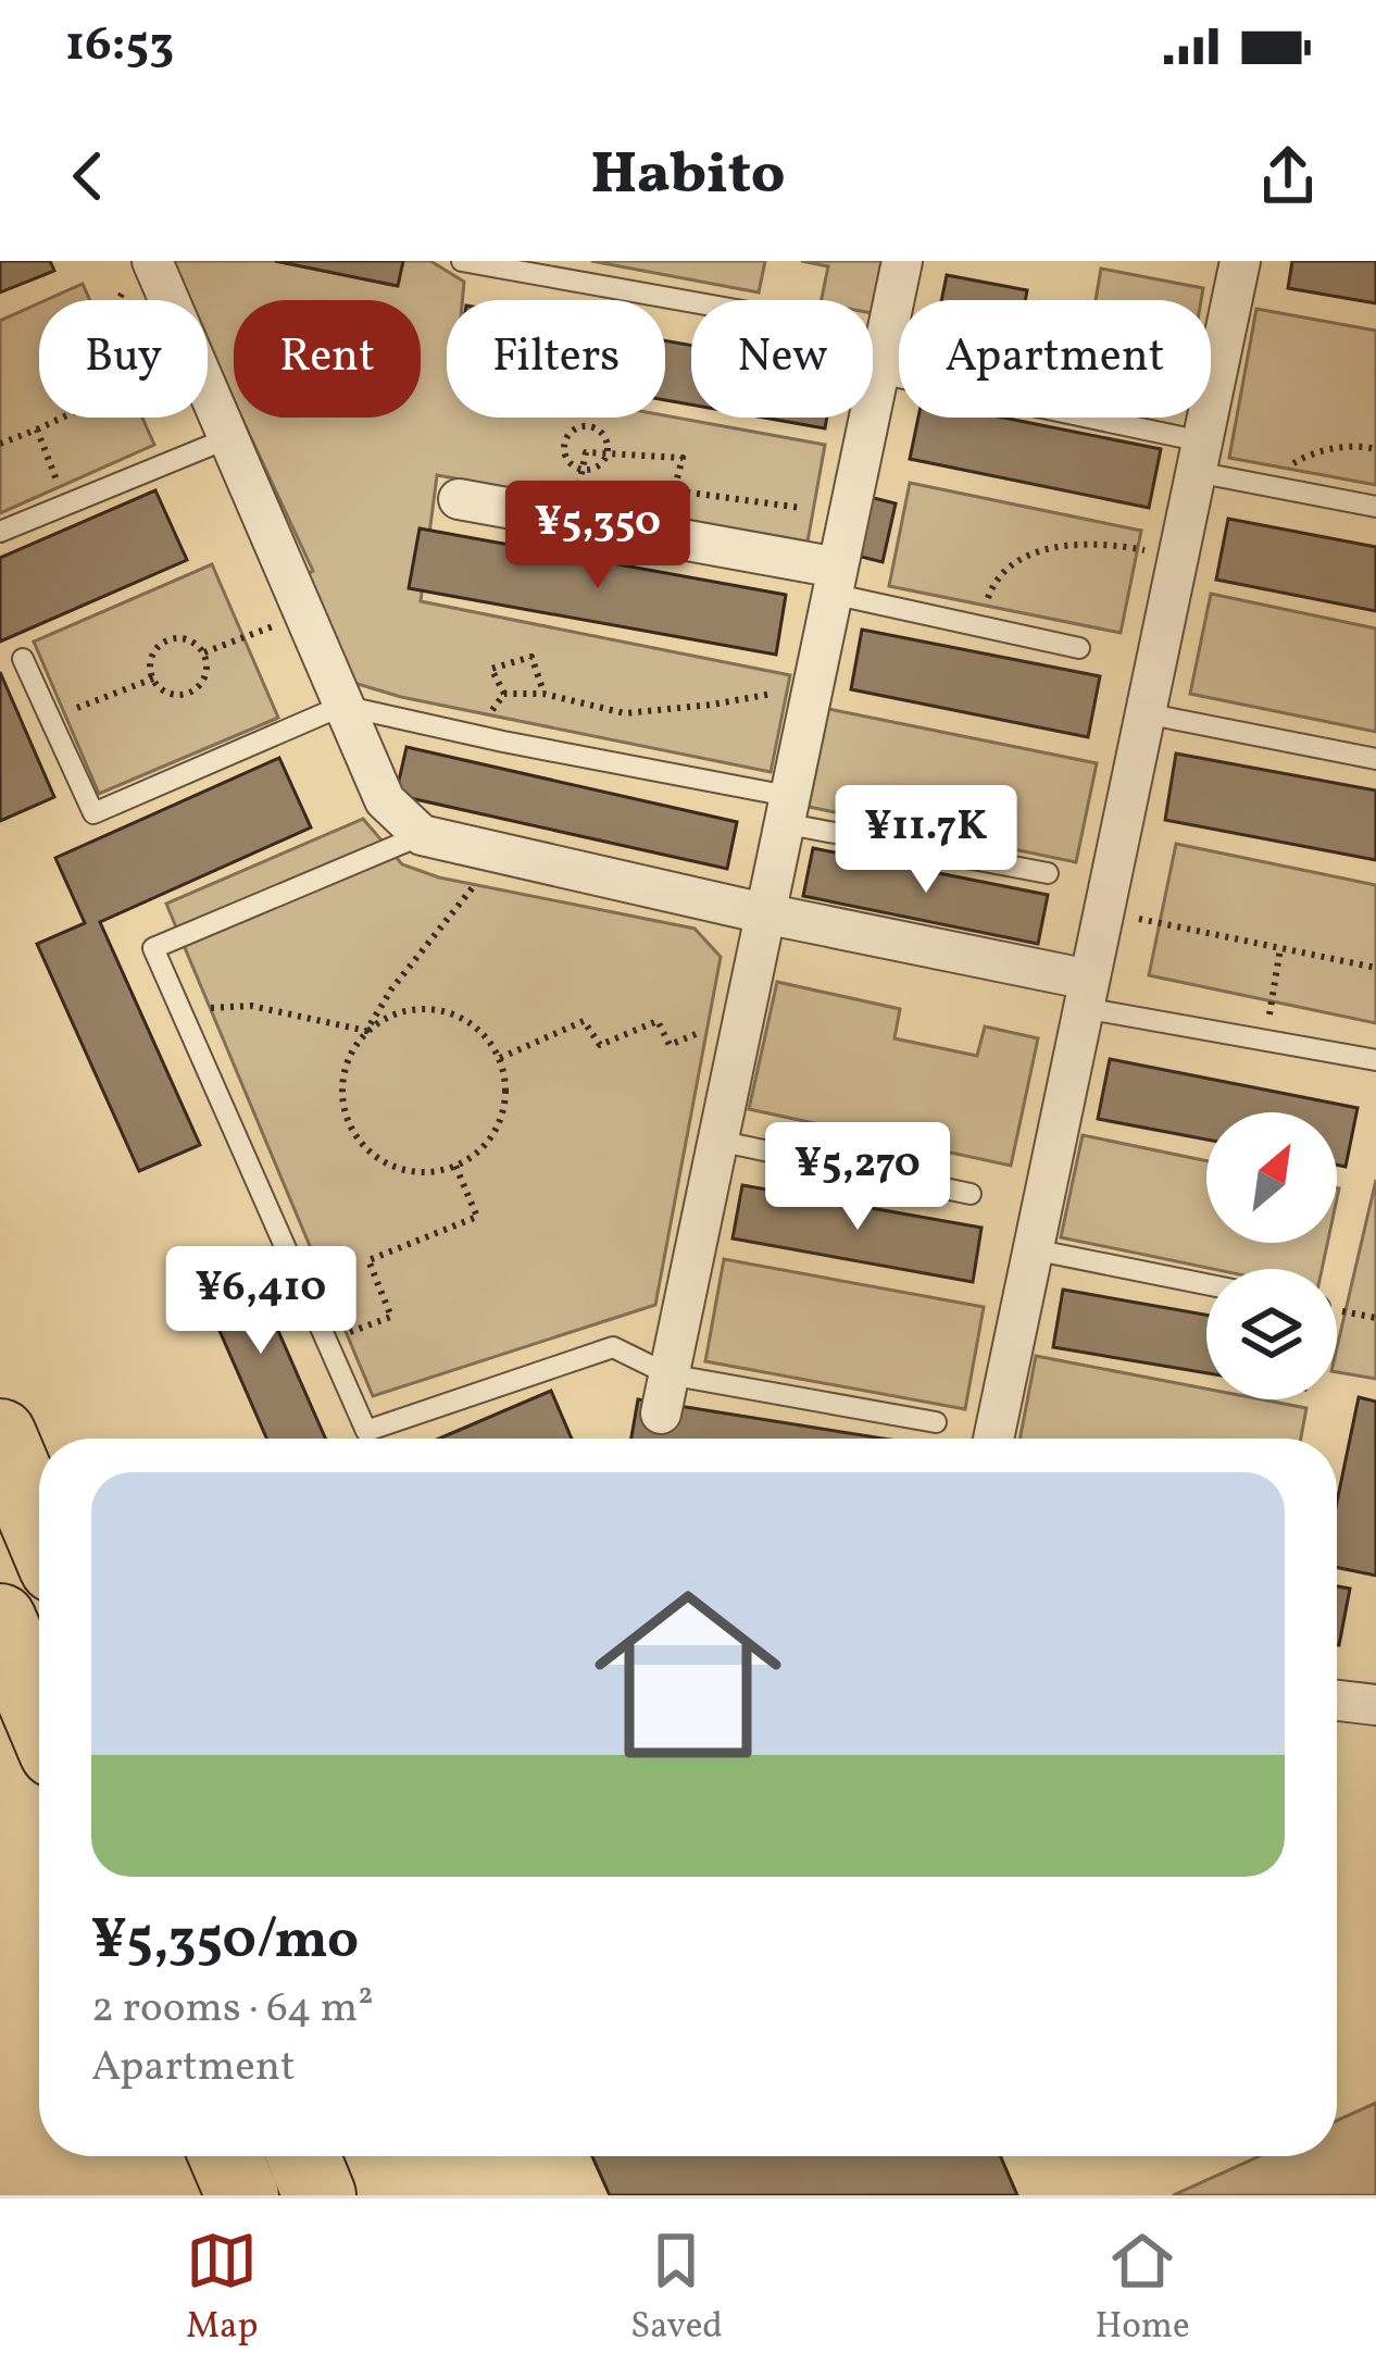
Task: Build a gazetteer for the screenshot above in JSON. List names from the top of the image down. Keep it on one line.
{"north":"top right","page":{"status":"16:53","header":"Habito","chip":["Buy","Rent","Filters","New","Apartment"],"price":["¥5,350","¥11.7K","¥5,270","¥6,410"],"list":[{"name":"¥5,350/mo","note":"2 rooms · 64 m² · Apartment"}],"tabs":["Map","Saved","Home"]}}
